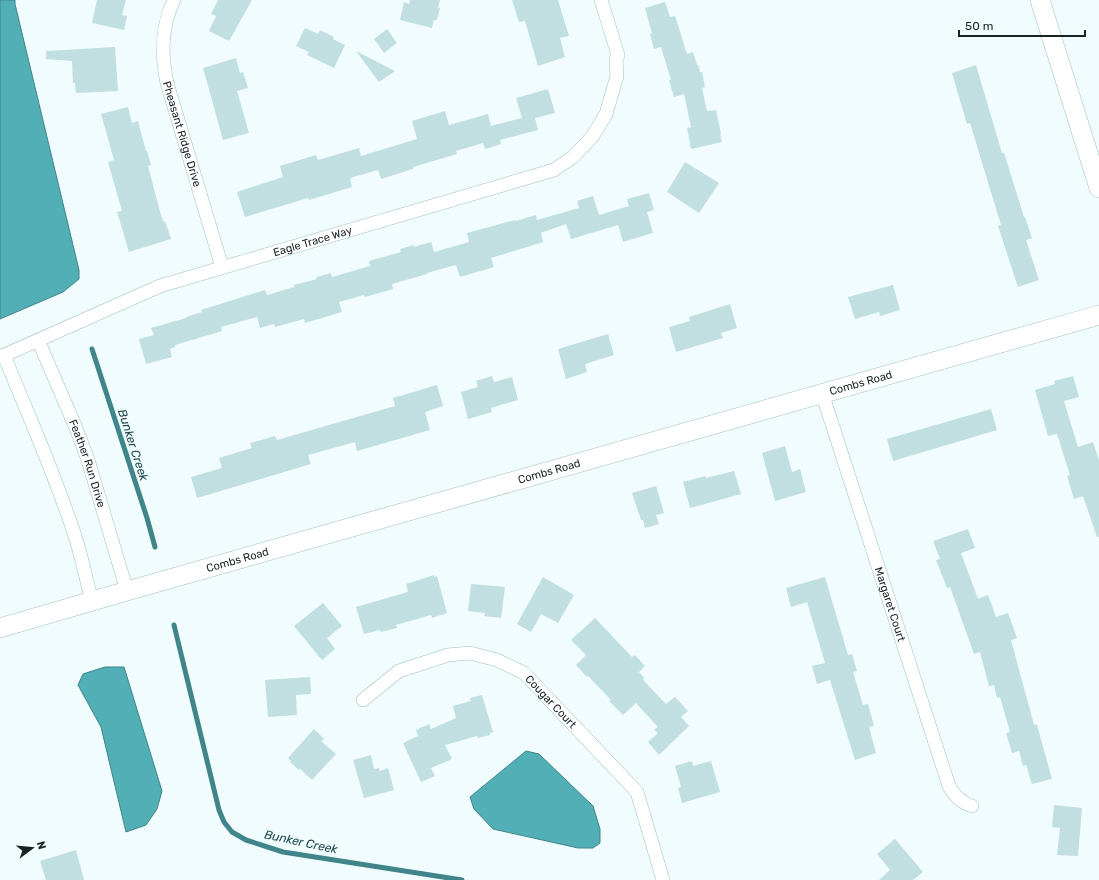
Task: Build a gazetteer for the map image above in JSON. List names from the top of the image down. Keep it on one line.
{"streets":{"street":["Pheasant Ridge Drive","Eagle Trace Way","Combs Road","Feather Run Drive","Margaret Court","Cougar Court"]},"crossings":[["Pheasant Ridge Drive","Eagle Trace Way"],["Eagle Trace Way","Feather Run Drive"],["Combs Road","Feather Run Drive"],["Combs Road","Margaret Court"]],"water":["Bunker Creek"],"scale_bar":"50 m","north":"right"}
